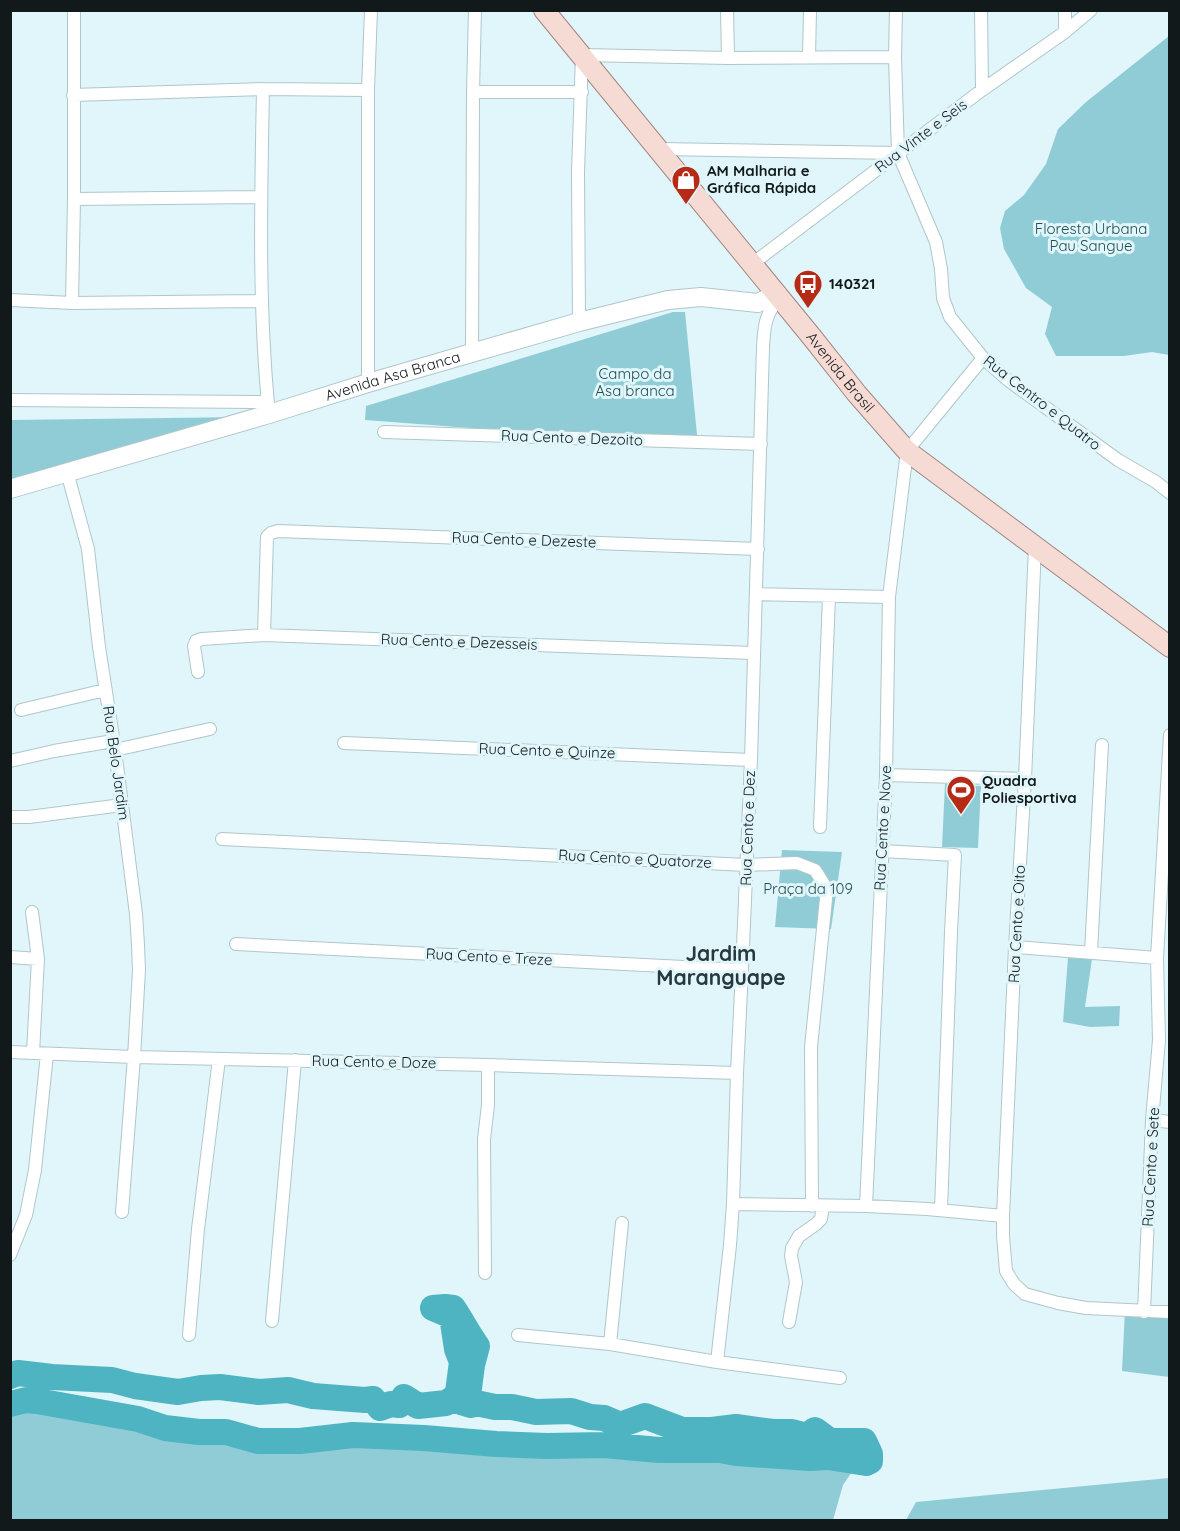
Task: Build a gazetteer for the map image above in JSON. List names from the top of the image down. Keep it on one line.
{"streets":{"main road":["Avenida Brasil"],"street":["Rua Vinte e Seis","Avenida Asa Branca","Rua Centro e Quatro","Rua Cento e Dezoito","Rua Cento e Dezeste","Rua Cento e Dezesseis","Rua Cento e Quinze","Rua Belo Jardim","Rua Cento e Dez","Rua Cento e Nove","Rua Cento e Quatorze","Rua Cento e Oito","Rua Cento e Treze","Rua Cento e Doze","Rua Cento e Sete"]},"crossings":[["Rua Vinte e Seis","Avenida Brasil"],["Rua Vinte e Seis","Rua Centro e Quatro"],["Avenida Brasil","Avenida Asa Branca"],["Avenida Brasil","Rua Cento e Dez"],["Avenida Brasil","Rua Cento e Nove"],["Avenida Brasil","Rua Cento e Oito"],["Avenida Asa Branca","Rua Belo Jardim"],["Avenida Asa Branca","Rua Cento e Dez"],["Rua Cento e Dezoito","Rua Cento e Dez"],["Rua Cento e Dezeste","Rua Cento e Dezesseis"],["Rua Cento e Dezeste","Rua Cento e Dez"],["Rua Cento e Dezesseis","Rua Cento e Dez"],["Rua Cento e Quinze","Rua Cento e Dez"],["Rua Belo Jardim","Rua Cento e Doze"],["Rua Cento e Dez","Rua Cento e Quatorze"],["Rua Cento e Dez","Rua Cento e Treze"],["Rua Cento e Dez","Rua Cento e Doze"],["Rua Cento e Oito","Rua Cento e Sete"]],"districts":["Jardim Maranguape"],"parks":["Floresta Urbana Pau Sangue","Campo da Asa branca","Praça da 109"],"places":{"shop":["AM Malharia e Gráfica Rápida"],"bus stop":["140321"],"sports":["Quadra Poliesportiva"]}}
